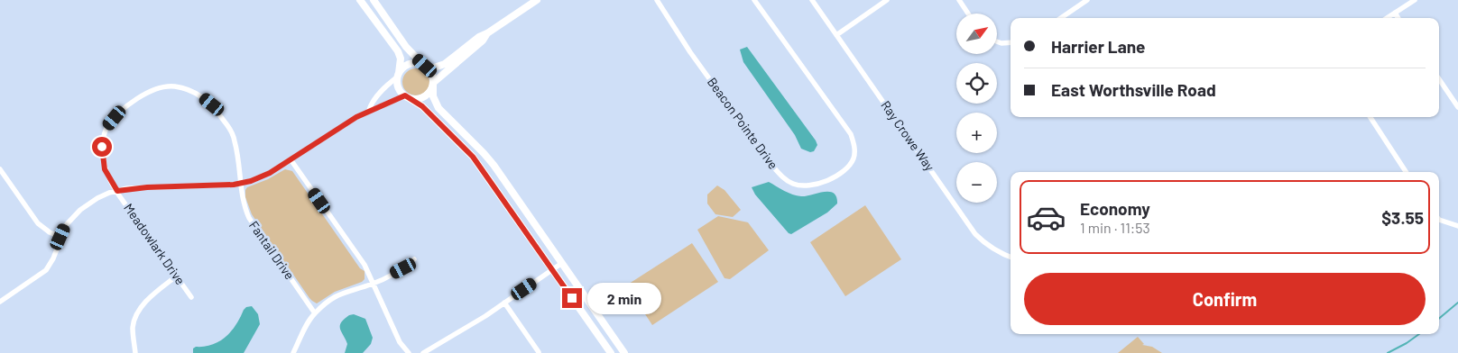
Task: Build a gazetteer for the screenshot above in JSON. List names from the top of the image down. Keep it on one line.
{"streets":{"street":["Beacon Pointe Drive","Ray Crowe Way","Meadowlark Drive","Fantail Drive"]},"crossings":[["Meadowlark Drive","Fantail Drive"]],"north":"top right","page":{"map_buttons":["+","−"],"banner":["Harrier Lane","East Worthsville Road"],"list":[{"name":"Economy","note":"1 min · 11:53","value":"$3.55"}],"buttons":"Confirm","bubble":"2 min"}}
